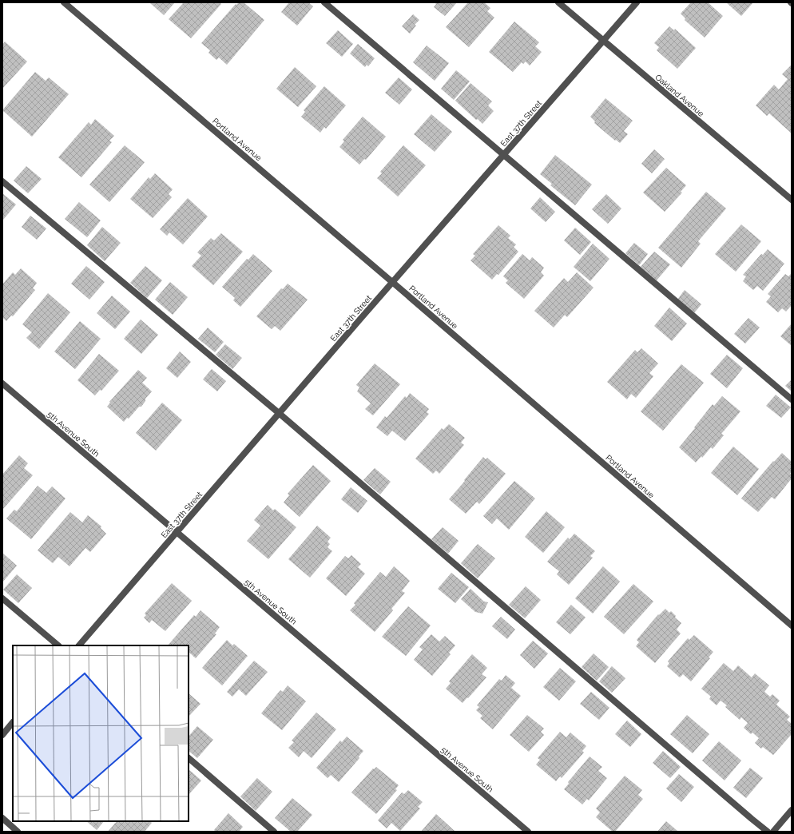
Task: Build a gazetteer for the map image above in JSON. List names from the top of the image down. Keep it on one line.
{"streets":{"street":["Oakland Avenue","East 37th Street","Portland Avenue","5th Avenue South"]},"crossings":[["Oakland Avenue","East 37th Street"],["East 37th Street","Portland Avenue"],["East 37th Street","5th Avenue South"]]}
